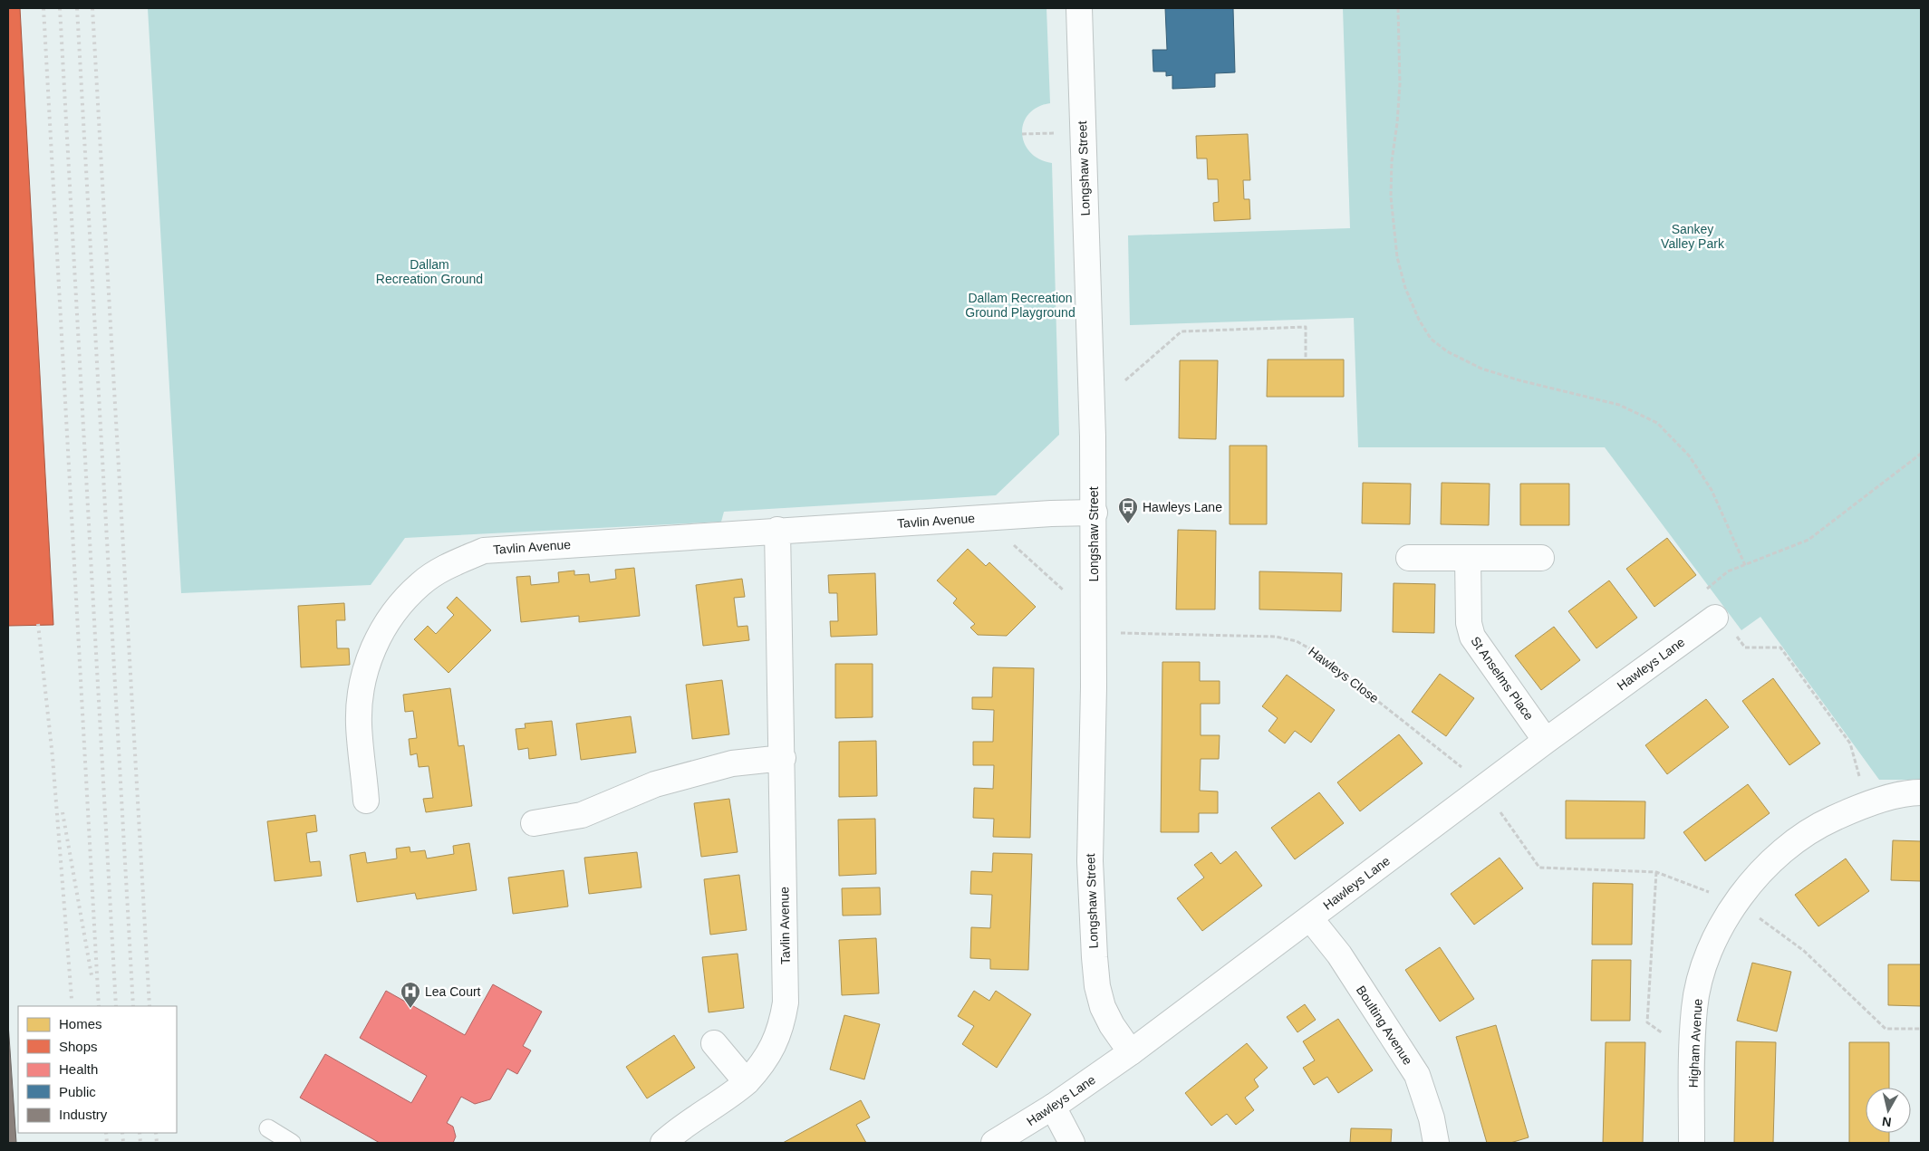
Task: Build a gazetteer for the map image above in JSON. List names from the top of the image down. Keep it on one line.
{"streets":{"street":["Longshaw Street","Tavlin Avenue","Hawleys Lane","St Anselms Place","Boulting Avenue","Higham Avenue"],"path":["Hawleys Close"]},"crossings":[["Longshaw Street","Tavlin Avenue"],["Longshaw Street","Hawleys Lane"],["Longshaw Street","Hawleys Close"],["Hawleys Lane","Hawleys Close"],["Hawleys Lane","St Anselms Place"],["Hawleys Lane","Boulting Avenue"]],"parks":["Sankey Valley Park","Dallam Recreation Ground","Dallam Recreation Ground Playground"],"places":{"bus stop":["Hawleys Lane"],"hospital":["Lea Court"]},"legend":["Homes","Shops","Health","Public","Industry"],"north":"bottom"}
